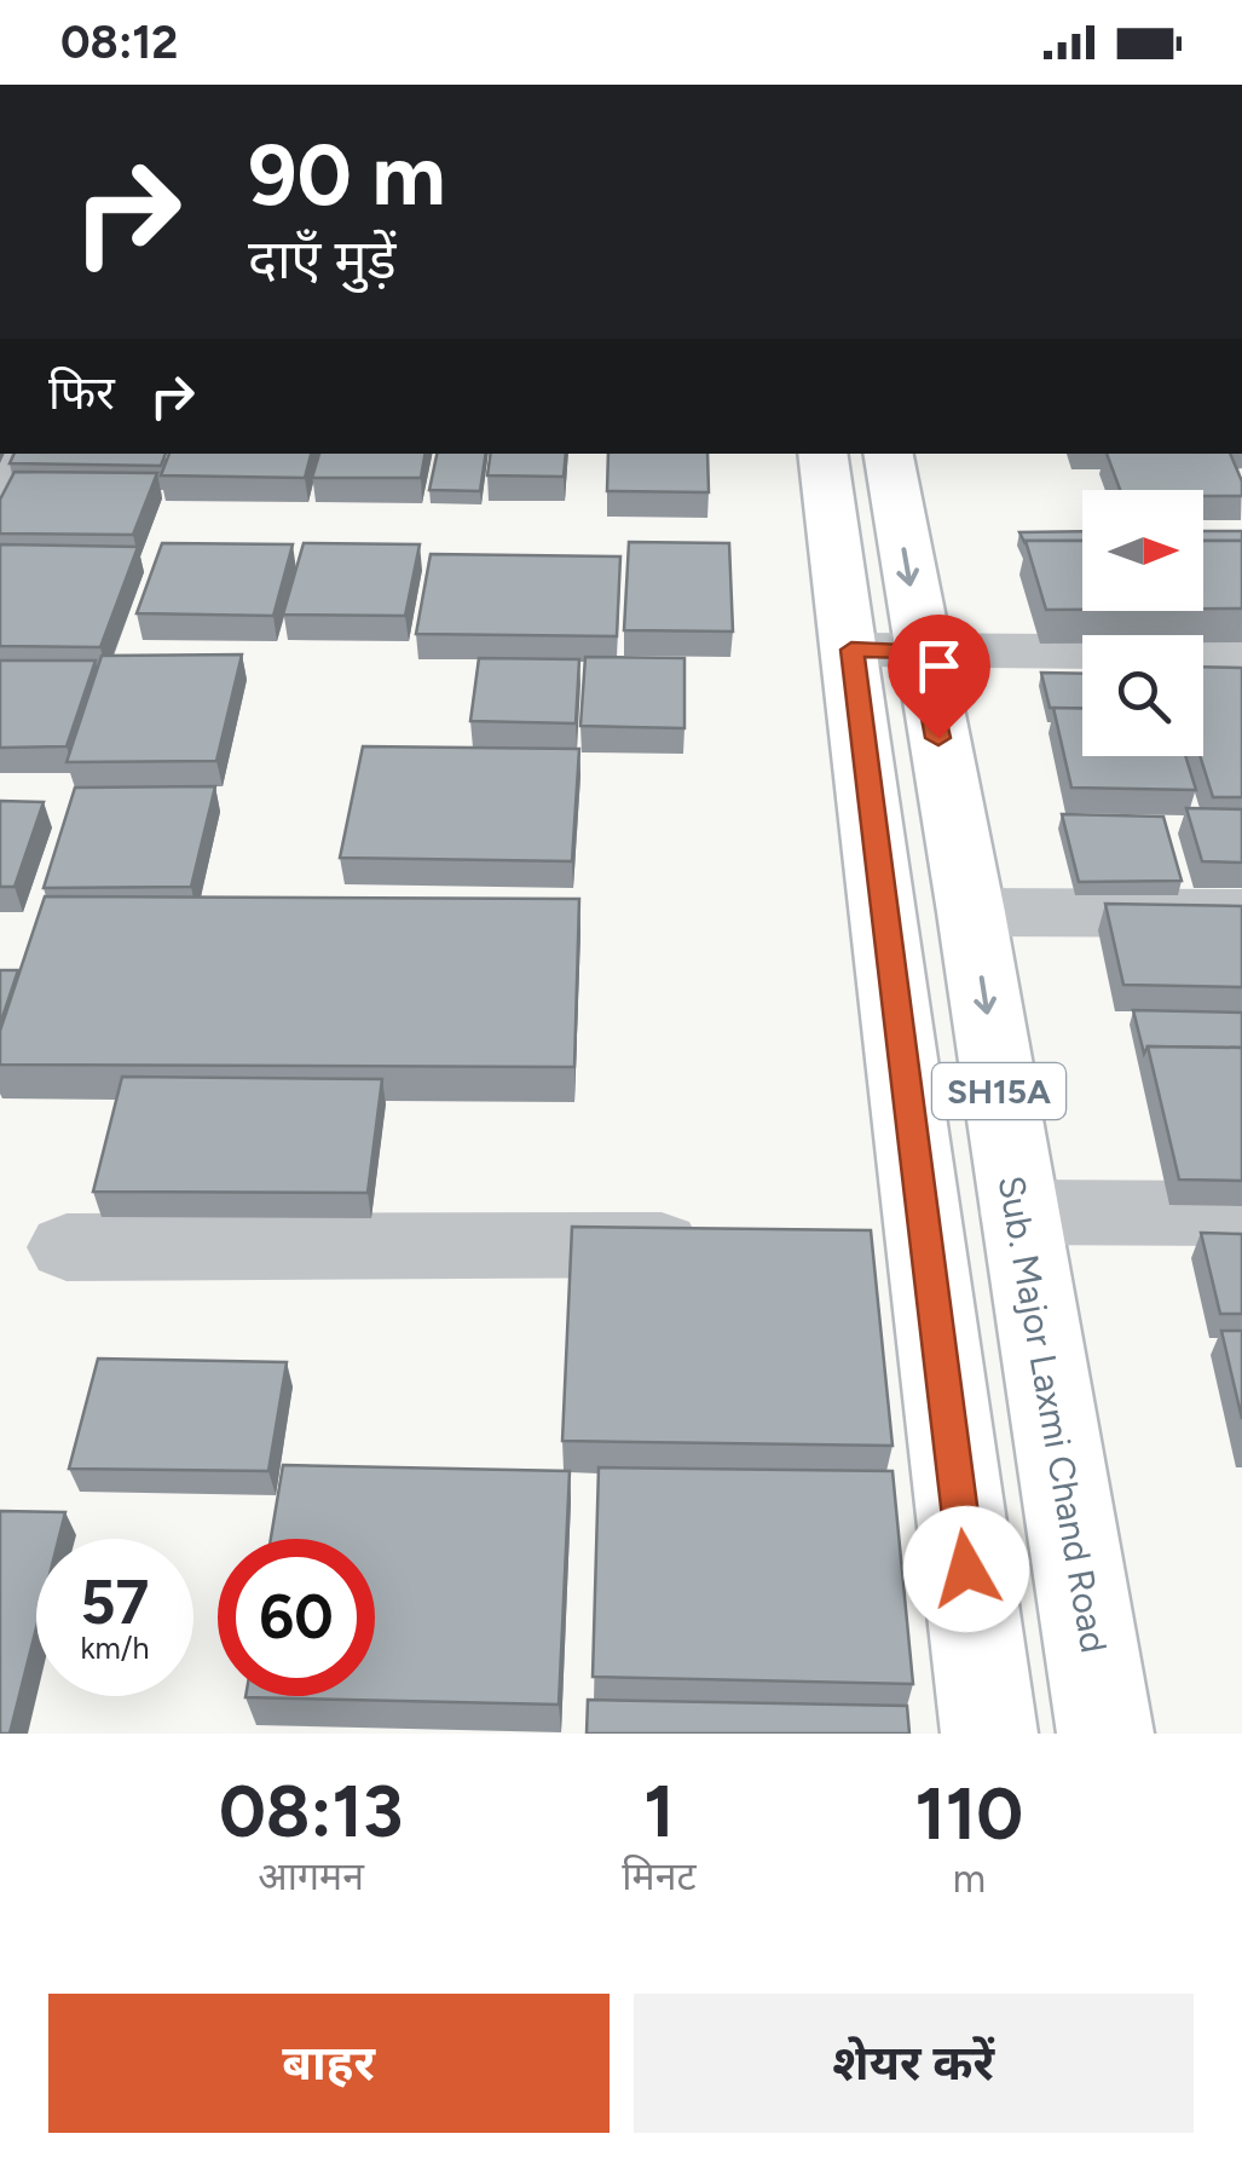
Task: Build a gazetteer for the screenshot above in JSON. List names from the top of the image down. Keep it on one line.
{"streets":{"main road":["SH15A","Sub. Major Laxmi Chand Road"]},"north":"right","page":{"status":"08:12","turn":["90 m","दाएँ मुड़ें"],"then":"फिर","speed":"57 km/h","limit":"60","eta":["08:13","आगमन","1","मिनट","110","m"],"buttons":["बाहर","शेयर करें"]}}
